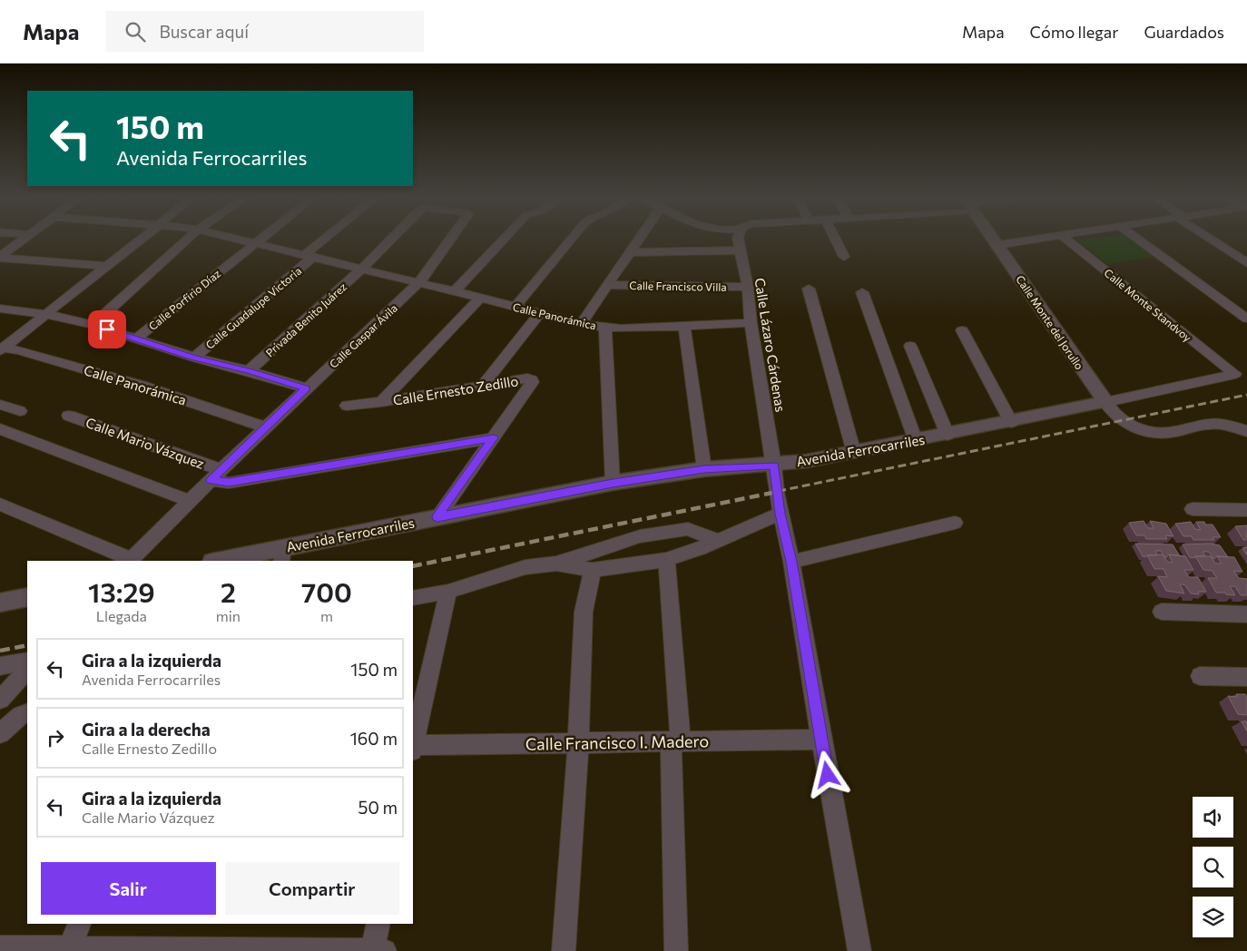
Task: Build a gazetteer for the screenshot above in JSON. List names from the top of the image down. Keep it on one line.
{"streets":{"street":["Calle Francisco Villa","Calle Porfirio Díaz","Calle Monte Standvoy","Calle Guadalupe Victoria","Calle Panorámica","Privada Benito Juárez","Calle Monte del Jorullo","Calle Gaspar Ávila","Calle Lázaro Cárdenas","Calle Ernesto Zedillo","Calle Mario Vázquez","Avenida Ferrocarriles","Calle Francisco I. Madero"]},"crossings":[["Calle Francisco Villa","Calle Lázaro Cárdenas"],["Calle Monte Standvoy","Calle Monte del Jorullo"],["Calle Monte Standvoy","Avenida Ferrocarriles"],["Calle Panorámica","Privada Benito Juárez"],["Calle Panorámica","Calle Gaspar Ávila"],["Calle Panorámica","Calle Lázaro Cárdenas"],["Calle Monte del Jorullo","Avenida Ferrocarriles"],["Calle Gaspar Ávila","Calle Mario Vázquez"],["Calle Lázaro Cárdenas","Avenida Ferrocarriles"],["Calle Lázaro Cárdenas","Calle Francisco I. Madero"],["Calle Ernesto Zedillo","Calle Mario Vázquez"],["Calle Ernesto Zedillo","Avenida Ferrocarriles"]],"page":{"header":"Mapa","search":"Buscar aquí","nav":["Mapa","Cómo llegar","Guardados"],"turn":["150 m","Avenida Ferrocarriles"],"eta":["13:29","Llegada","2","min","700","m"],"list":[{"name":"Gira a la izquierda","note":"Avenida Ferrocarriles","value":"150 m"},{"name":"Gira a la derecha","note":"Calle Ernesto Zedillo","value":"160 m"},{"name":"Gira a la izquierda","note":"Calle Mario Vázquez","value":"50 m"}],"buttons":["Salir","Compartir"]}}
